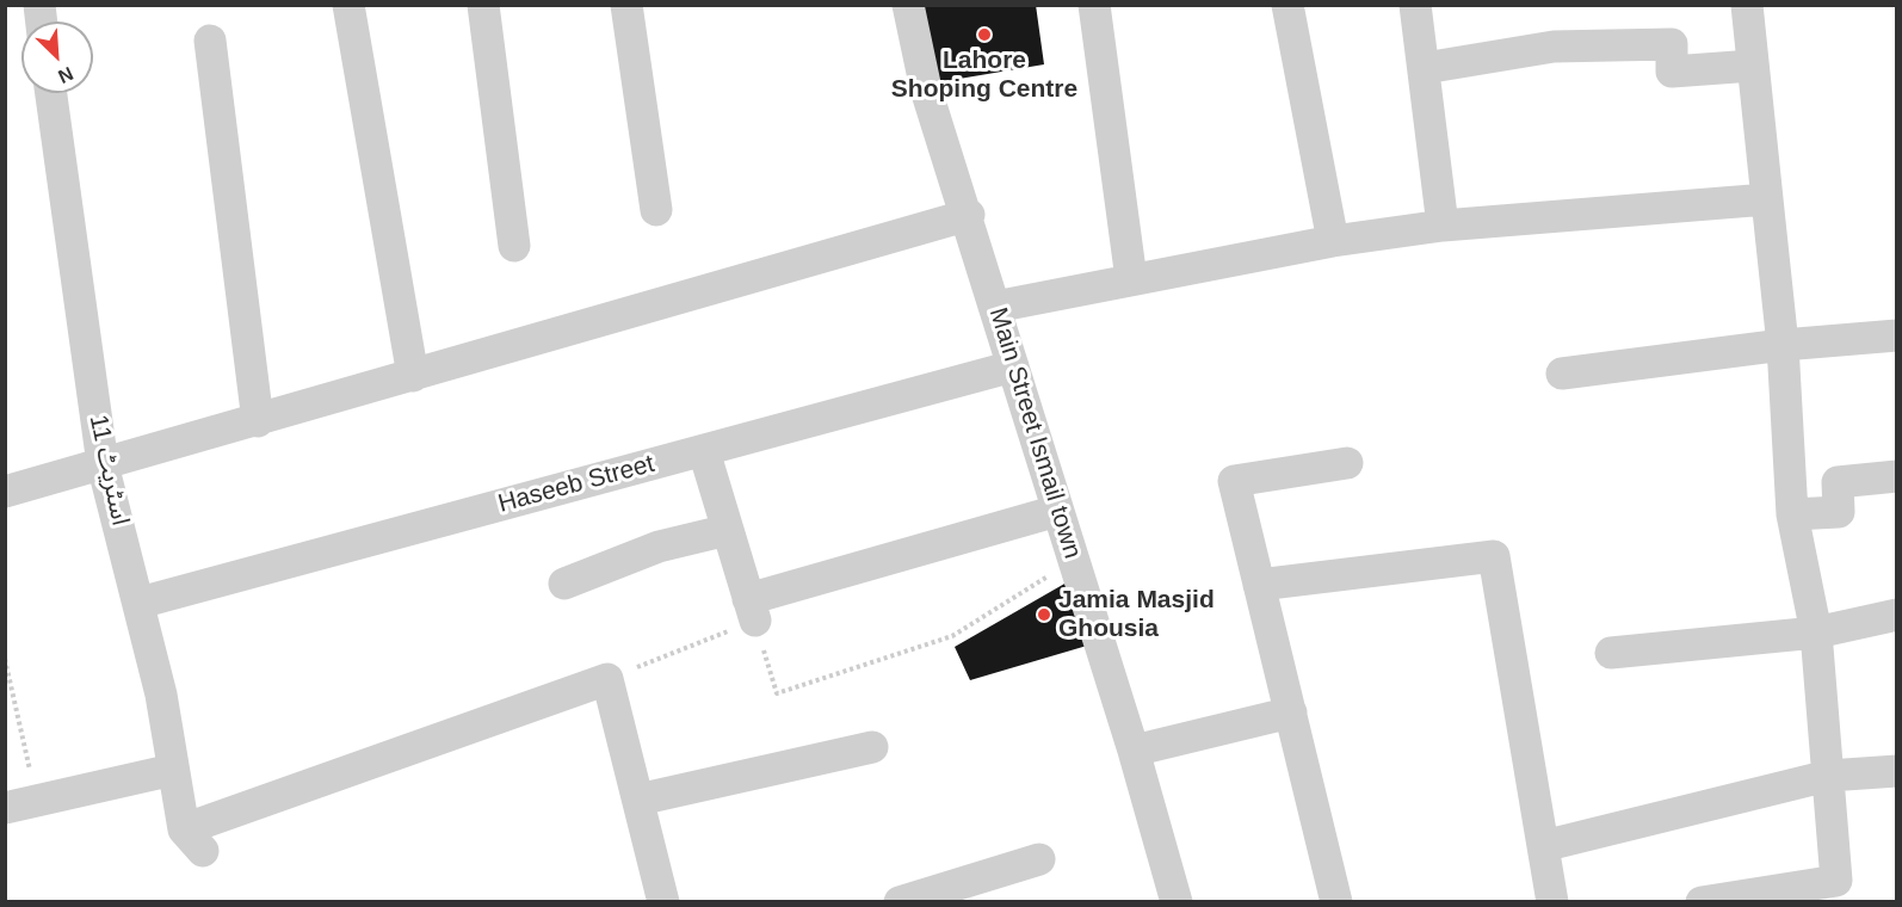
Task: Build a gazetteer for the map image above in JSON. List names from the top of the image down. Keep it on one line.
{"streets":{"street":["Main Street Ismail town","اسٹریٹ 11","Haseeb Street"]},"crossings":[["Main Street Ismail town","Haseeb Street"],["اسٹریٹ 11","Haseeb Street"]],"places":["Lahore Shoping Centre","Jamia Masjid Ghousia"],"north":"bottom right"}
